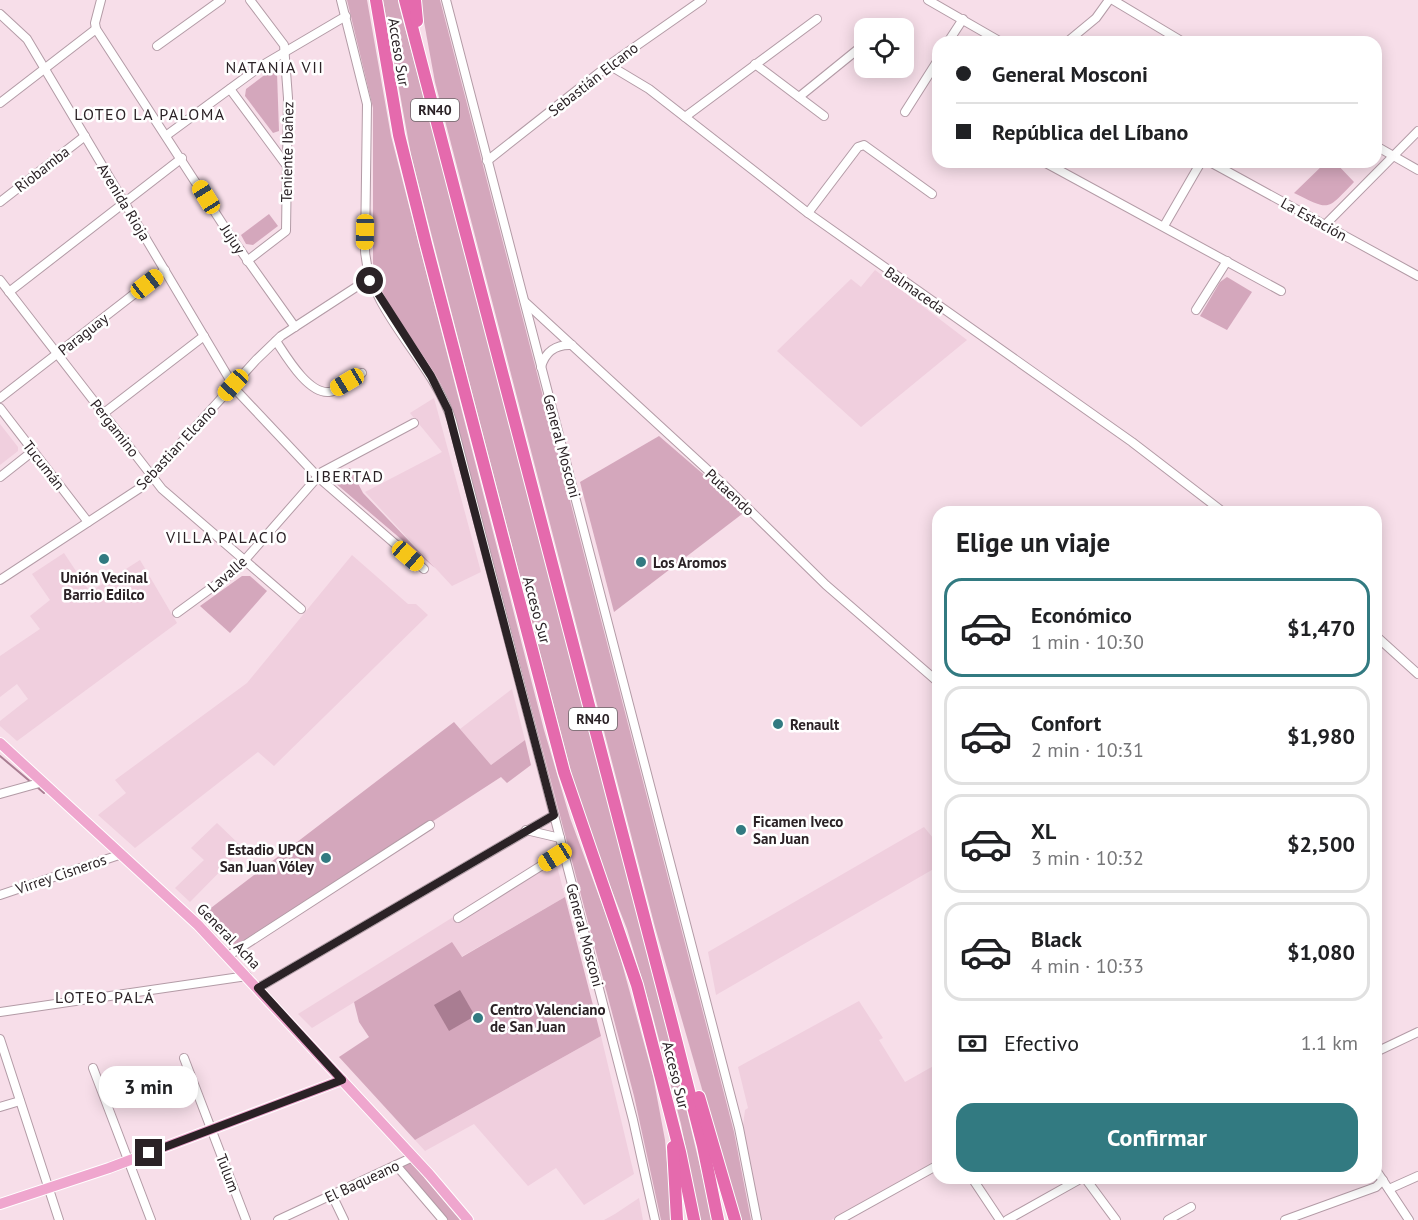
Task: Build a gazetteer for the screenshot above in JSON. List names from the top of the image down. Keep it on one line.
{"streets":{"highway":["Acceso Sur","RN40"],"main road":["General Acha"],"street":["Sebastián Elcano","Teniente Ibañez","Riobamba","Avenida Rioja","La Estación","Jujuy","Balmaceda","Paraguay","Pergamino","General Mosconi","Sebastian Elcano","Tucumán","Putaendo","Lavalle","Virrey Cisneros","Tulum","El Baqueano"]},"crossings":[["Sebastián Elcano","Balmaceda"],["Sebastián Elcano","General Mosconi"],["Teniente Ibañez","Jujuy"],["Riobamba","Avenida Rioja"],["Avenida Rioja","Paraguay"],["Avenida Rioja","Sebastian Elcano"],["Avenida Rioja","Lavalle"],["Jujuy","Sebastian Elcano"],["Paraguay","Pergamino"],["Pergamino","Sebastian Elcano"],["Pergamino","Lavalle"],["General Mosconi","Sebastian Elcano"],["General Mosconi","Putaendo"],["Sebastian Elcano","Tucumán"],["Virrey Cisneros","General Acha"],["General Acha","El Baqueano"]],"districts":["NATANIA VII","LOTEO LA PALOMA","LIBERTAD","VILLA PALACIO","LOTEO PALÁ"],"places":["Unión Vecinal Barrio Edilco","Los Aromos","Renault","Ficamen Iveco San Juan","Estadio UPCN San Juan Vóley","Centro Valenciano de San Juan"],"page":{"banner":["General Mosconi","República del Líbano"],"heading":"Elige un viaje","list":[{"name":"Económico","note":"1 min · 10:30","value":"$1,470"},{"name":"Confort","note":"2 min · 10:31","value":"$1,980"},{"name":"XL","note":"3 min · 10:32","value":"$2,500"},{"name":"Black","note":"4 min · 10:33","value":"$1,080"}],"pay":["Efectivo","1.1 km"],"bubble":"3 min","buttons":"Confirmar"}}
